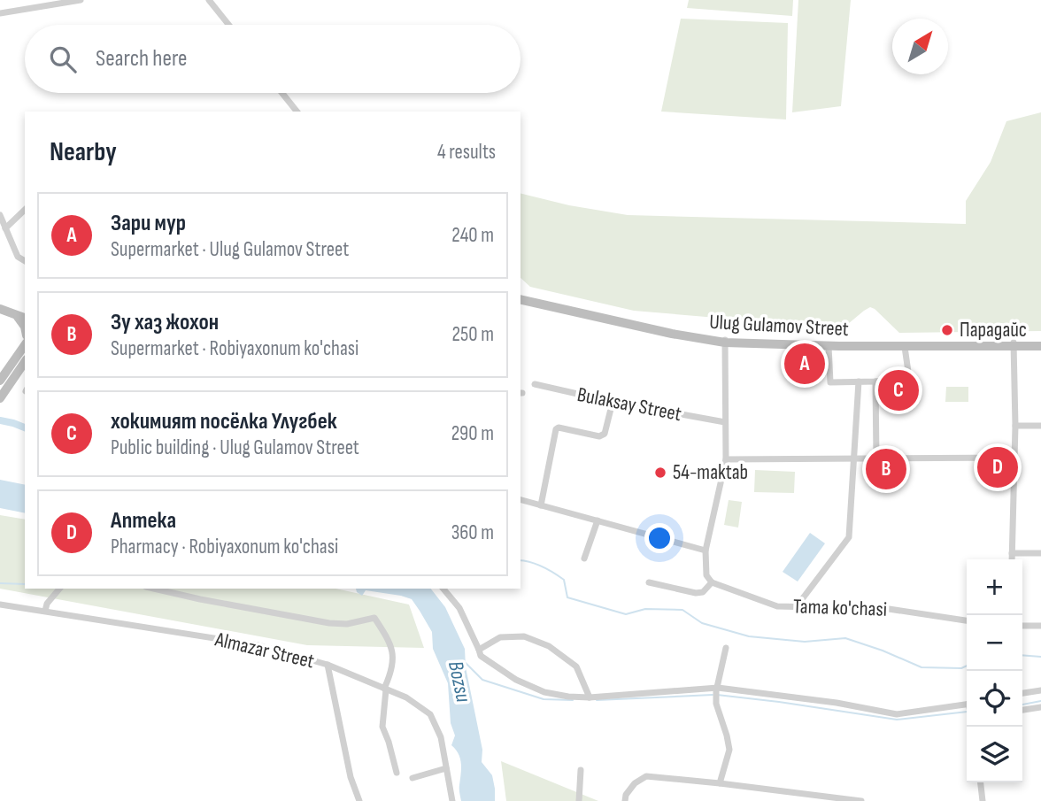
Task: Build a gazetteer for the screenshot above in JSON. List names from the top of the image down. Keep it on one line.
{"streets":{"main road":["Ulug Gulamov Street"],"street":["Bulaksay Street","Tama ko'chasi","Almazar Street"]},"water":["Bozsu"],"places":["Парадайс","54-maktab"],"north":"top right","page":{"search":"Search here","heading":["Nearby","4 results"],"list":[{"mark":"A","name":"Зари мур","note":"Supermarket · Ulug Gulamov Street","value":"240 m"},{"mark":"B","name":"Зу хаз жохон","note":"Supermarket · Robiyaxonum ko'chasi","value":"250 m"},{"mark":"C","name":"хокимият посёлка Улугбек","note":"Public building · Ulug Gulamov Street","value":"290 m"},{"mark":"D","name":"Аптека","note":"Pharmacy · Robiyaxonum ko'chasi","value":"360 m"}],"pins":["A","C","D","B"],"map_buttons":["+","−"]}}
